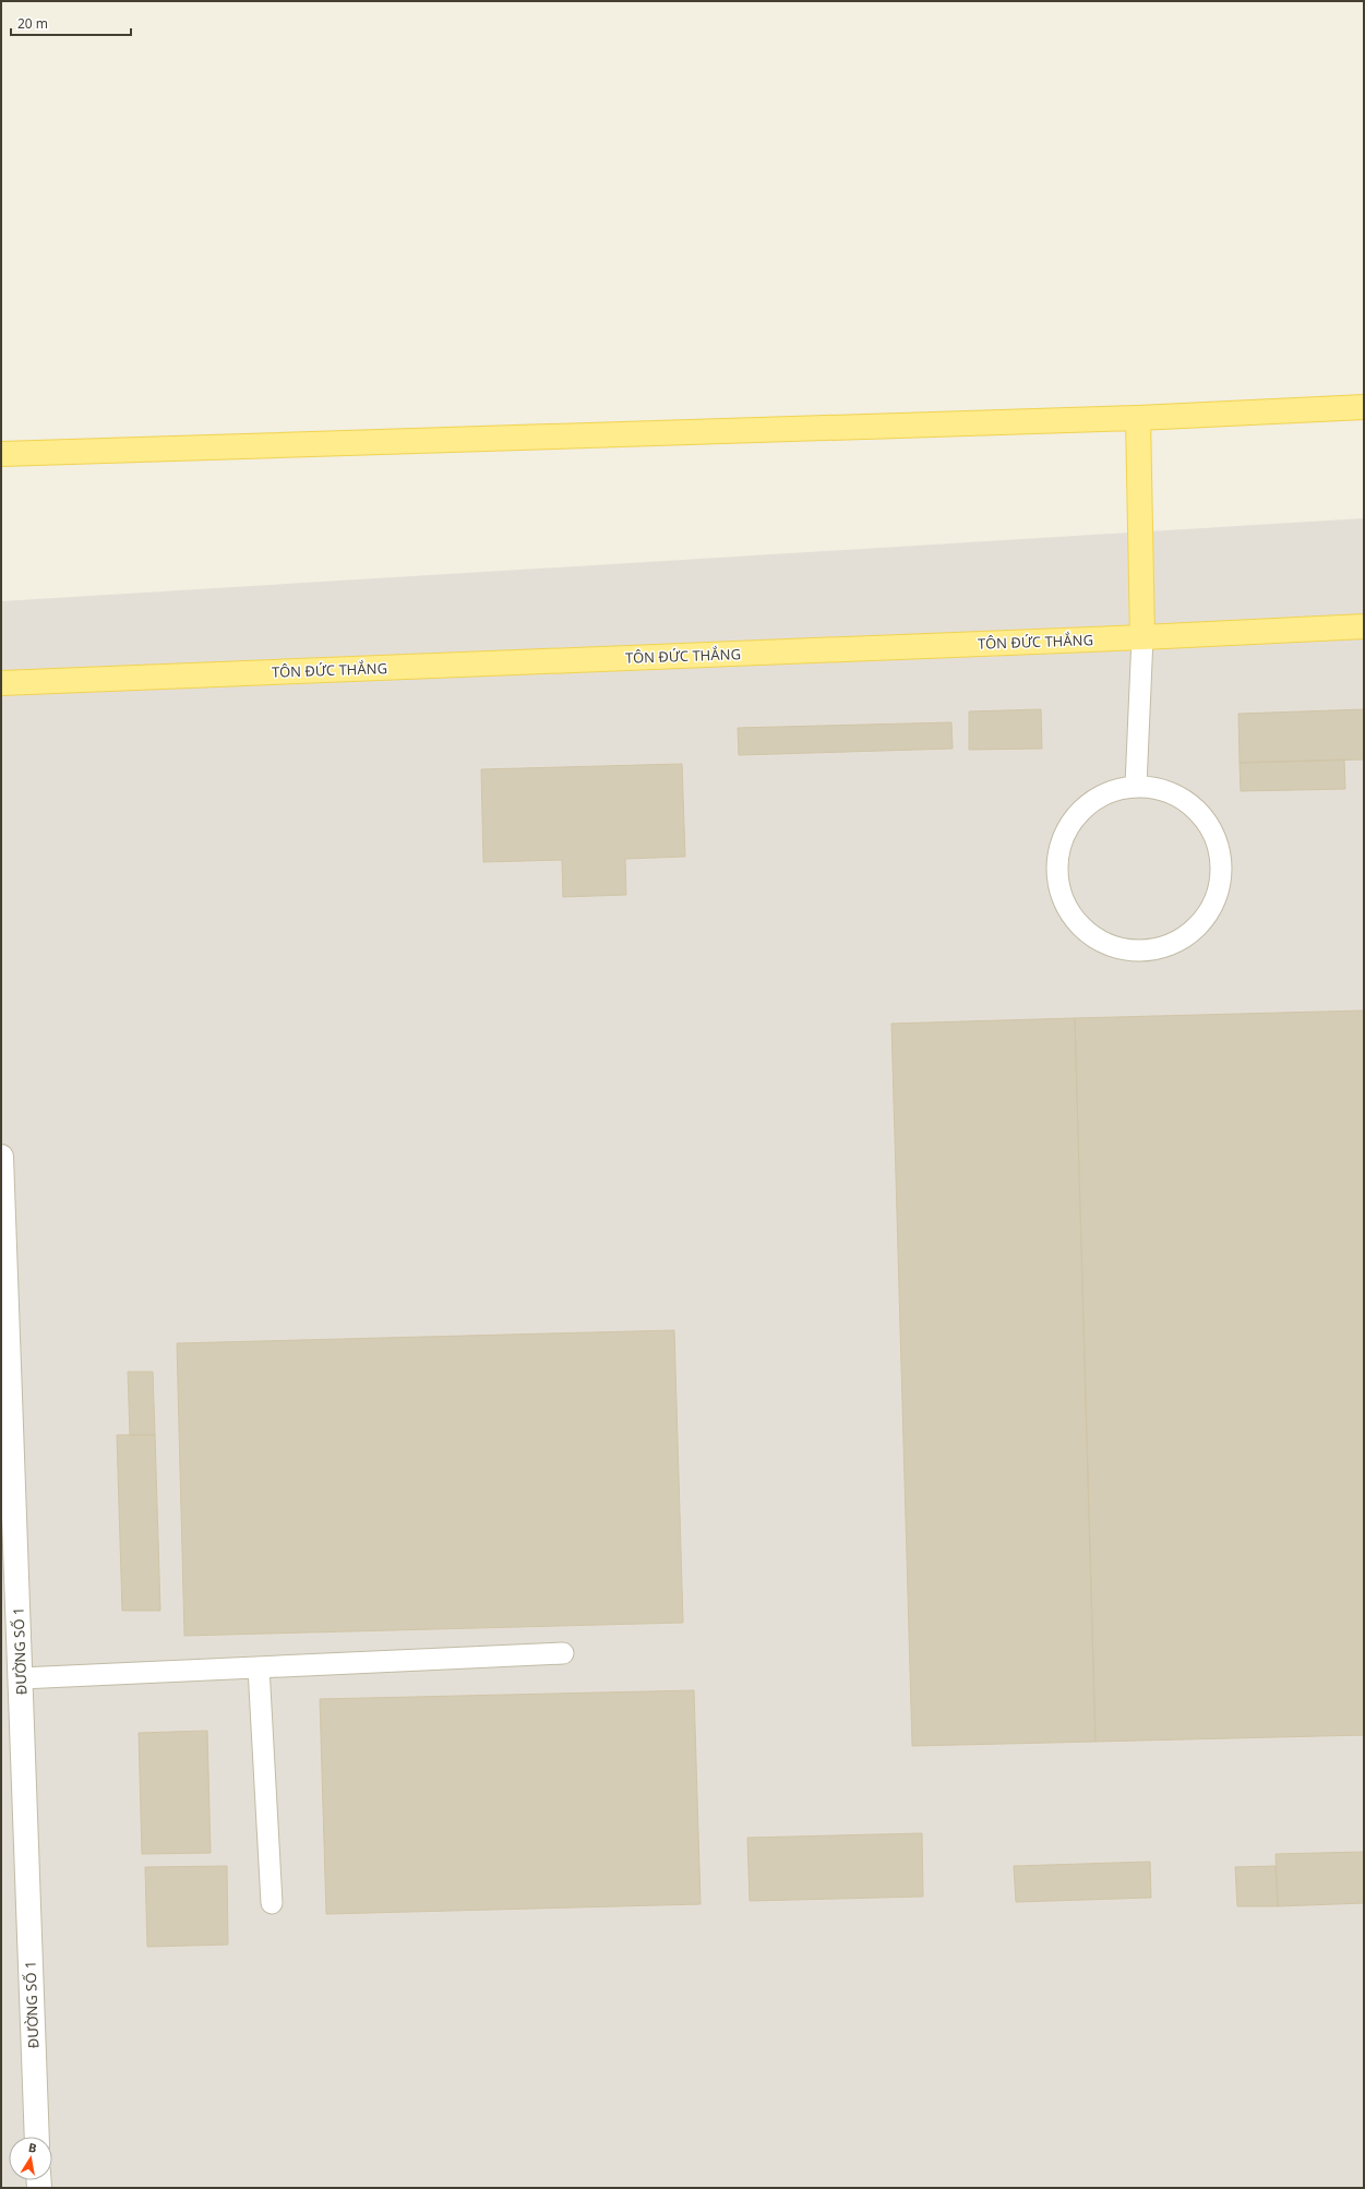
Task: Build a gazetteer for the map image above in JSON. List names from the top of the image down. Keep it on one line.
{"streets":{"main road":["TÔN ĐỨC THẮNG"],"street":["ĐƯỜNG SỐ 1"]},"scale_bar":"20 m","north":"top"}
